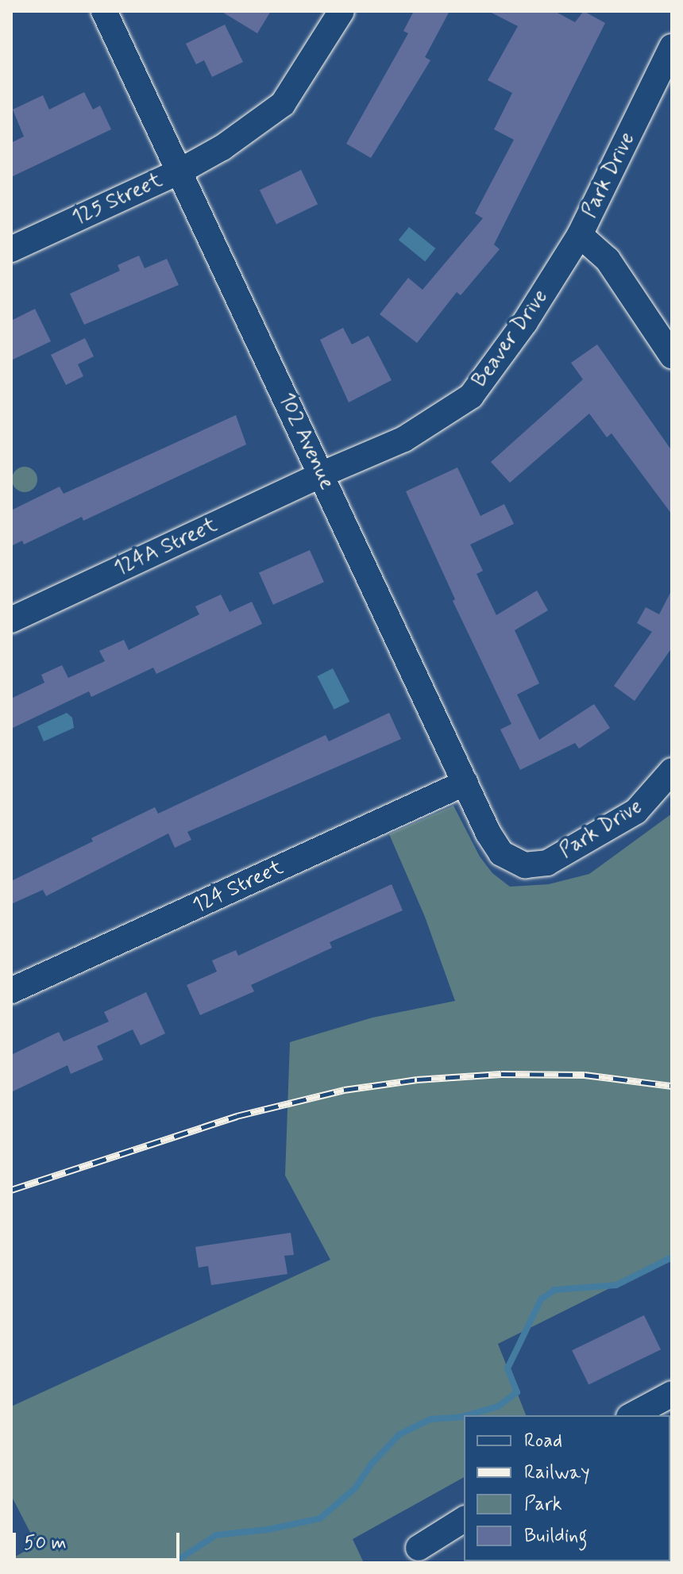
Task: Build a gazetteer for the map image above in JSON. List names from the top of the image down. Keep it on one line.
{"streets":{"street":["Park Drive","125 Street","Beaver Drive","102 Avenue","124A Street","124 Street"]},"crossings":[["Park Drive","Beaver Drive"],["Park Drive","102 Avenue"],["125 Street","102 Avenue"],["Beaver Drive","102 Avenue"],["Beaver Drive","124A Street"],["102 Avenue","124A Street"],["102 Avenue","124 Street"]],"legend":["Road","Railway","Park","Building"],"scale_bar":"50 m"}
